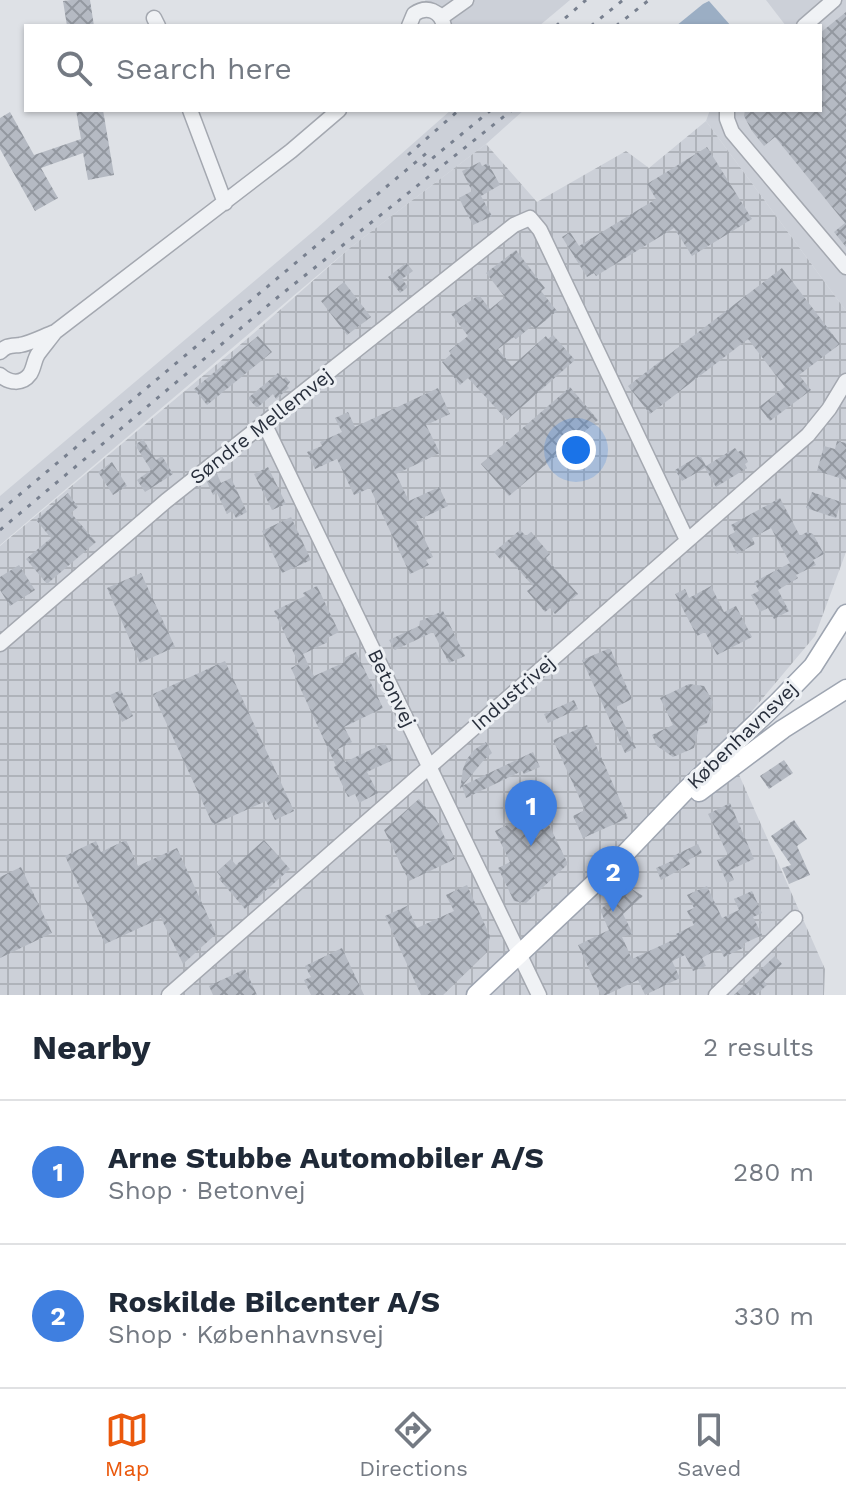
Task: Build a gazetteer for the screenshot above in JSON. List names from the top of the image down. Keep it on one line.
{"streets":{"main road":["Københavnsvej"],"street":["Søndre Mellemvej","Betonvej","Industrivej"]},"crossings":[["Søndre Mellemvej","Betonvej"],["Søndre Mellemvej","Industrivej"],["Betonvej","Industrivej"],["Betonvej","Københavnsvej"]],"page":{"search":"Search here","pins":["1","2"],"heading":["Nearby","2 results"],"list":[{"mark":"1","name":"Arne Stubbe Automobiler A/S","note":"Shop · Betonvej","value":"280 m"},{"mark":"2","name":"Roskilde Bilcenter A/S","note":"Shop · Københavnsvej","value":"330 m"}],"nav":["Map","Directions","Saved"]}}
